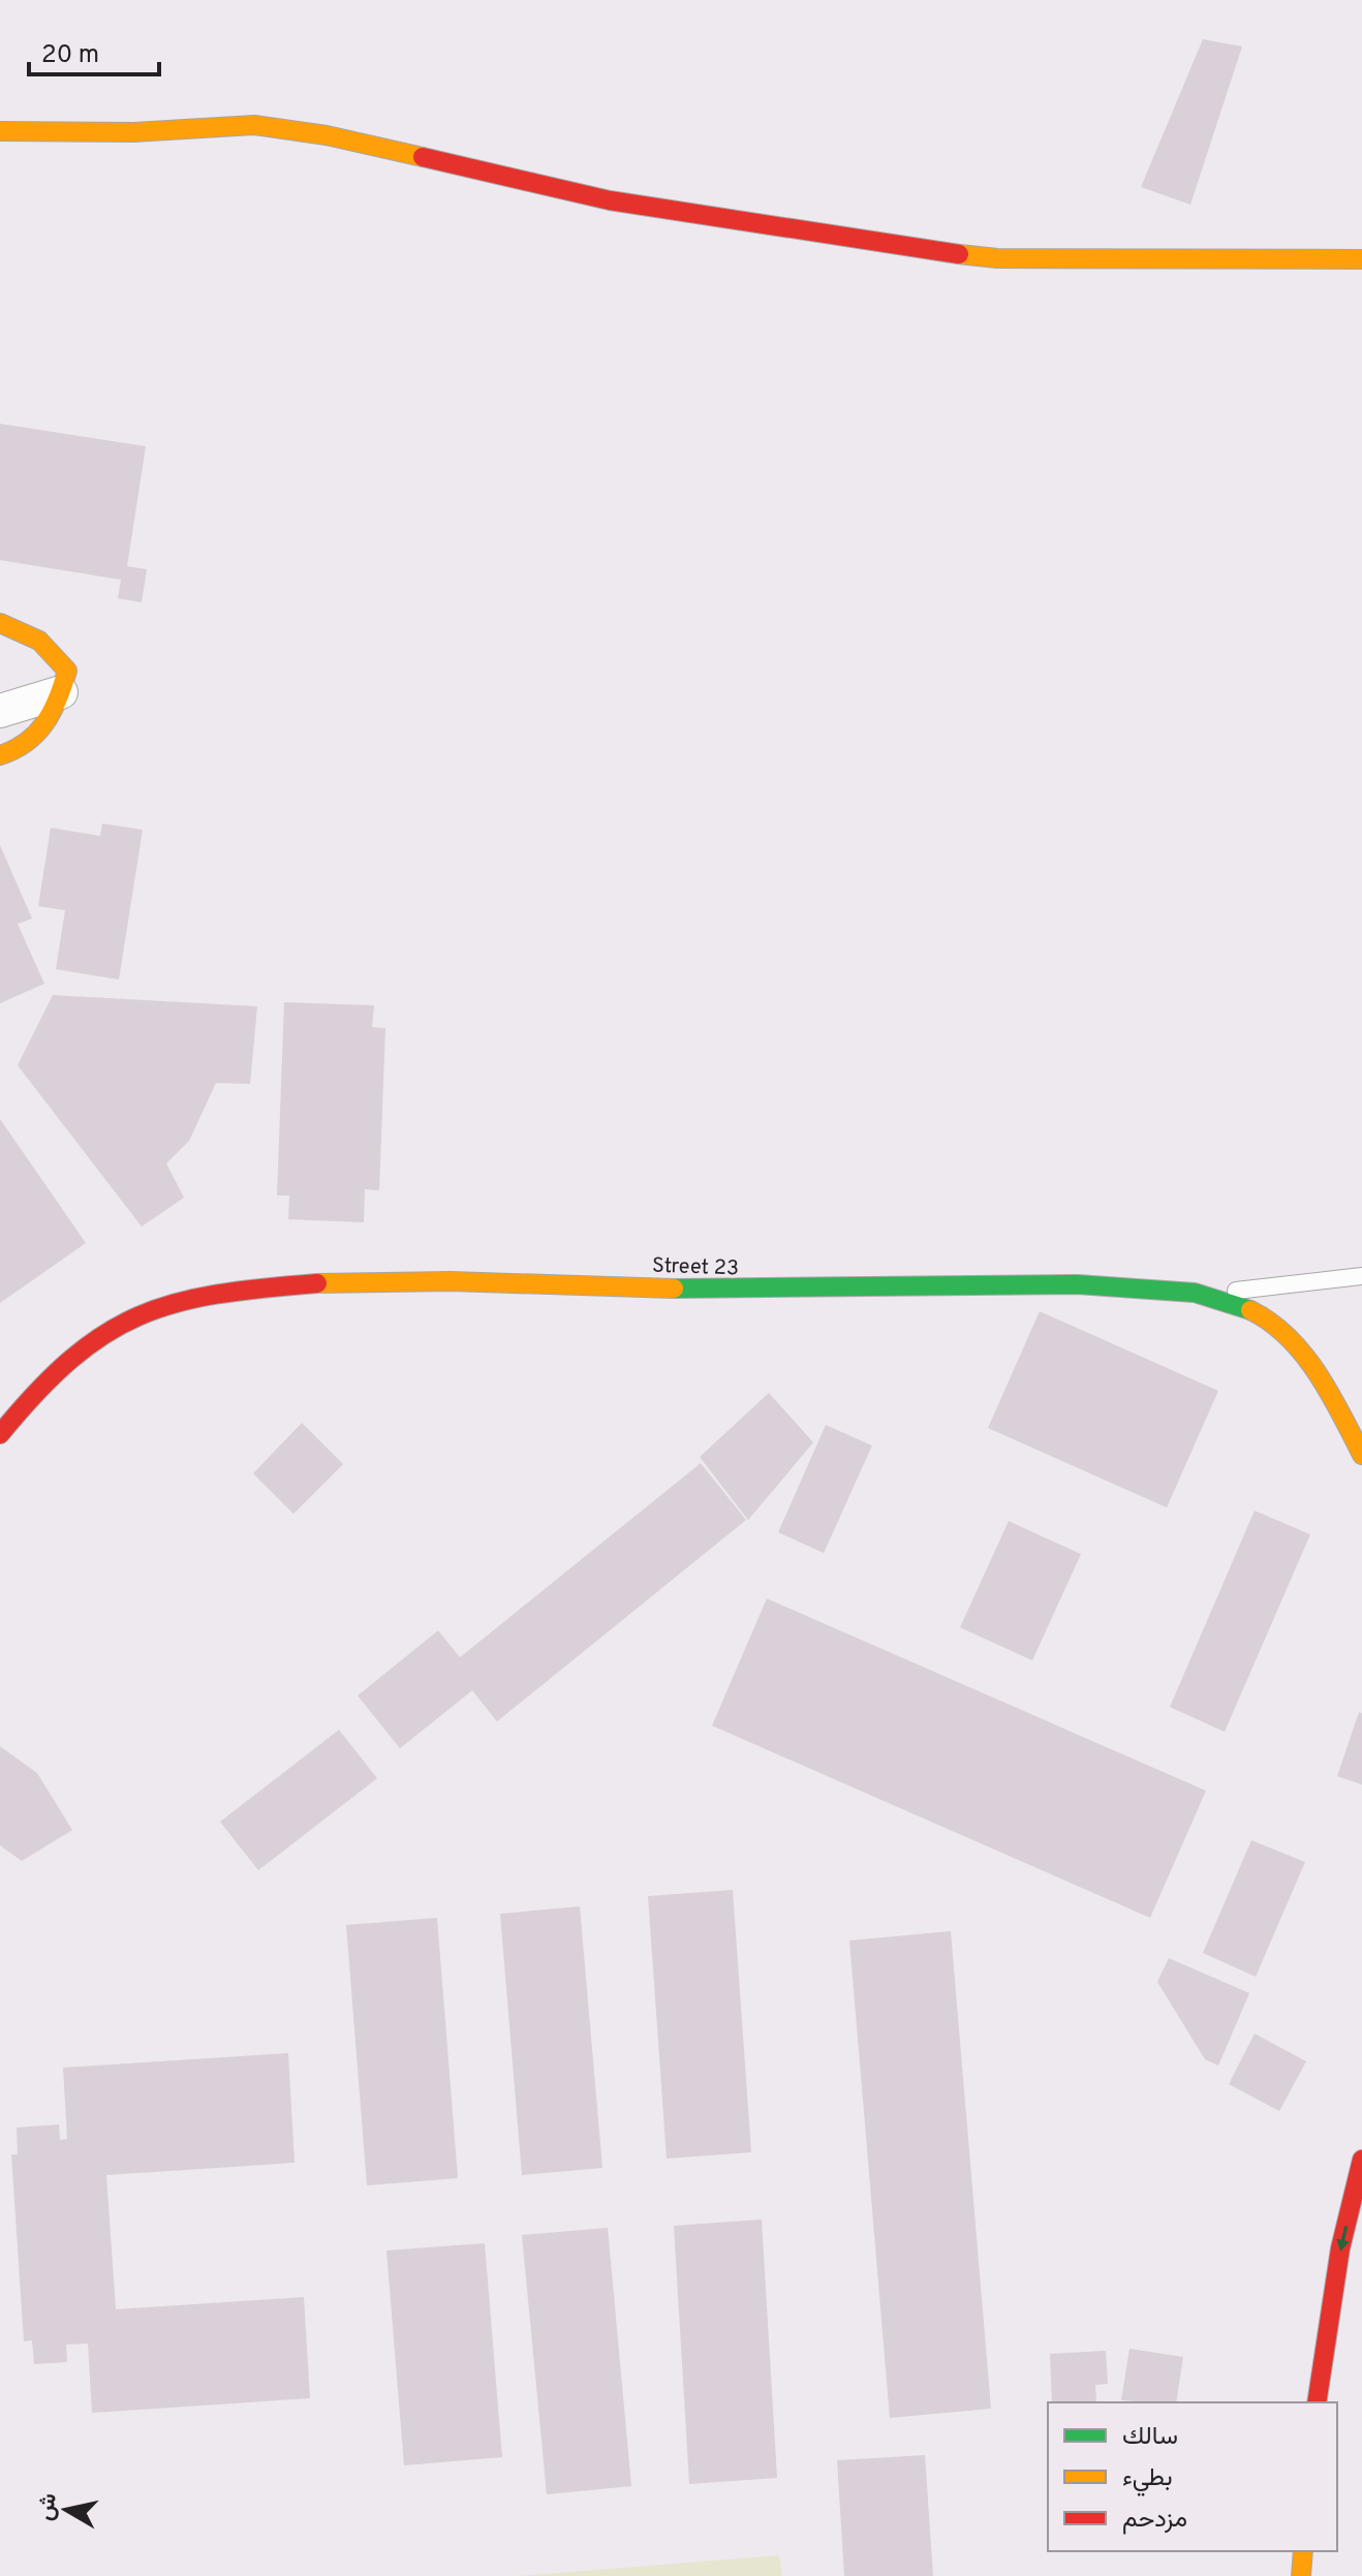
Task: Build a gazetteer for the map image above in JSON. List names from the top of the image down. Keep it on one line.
{"streets":{"main road":["Street 23"]},"legend":["سالك","بطيء","مزدحم"],"scale_bar":"20 m","north":"left"}
